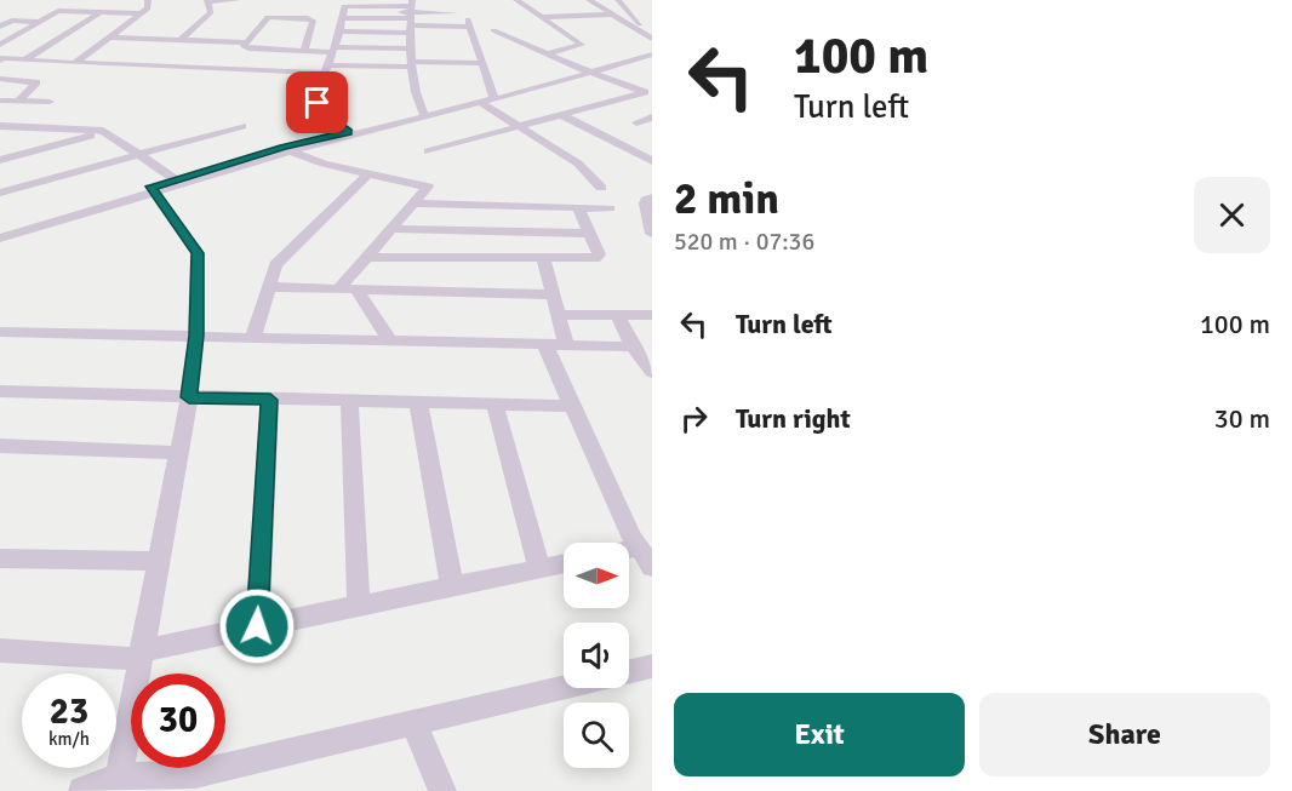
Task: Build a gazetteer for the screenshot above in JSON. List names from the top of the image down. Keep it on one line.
{"north":"right","page":{"turn":["100 m","Turn left"],"heading":["2 min","520 m · 07:36"],"list":[{"name":"Turn left","value":"100 m"},{"name":"Turn right","value":"30 m"}],"speed":"23 km/h","limit":"30","buttons":["Exit","Share"]}}
